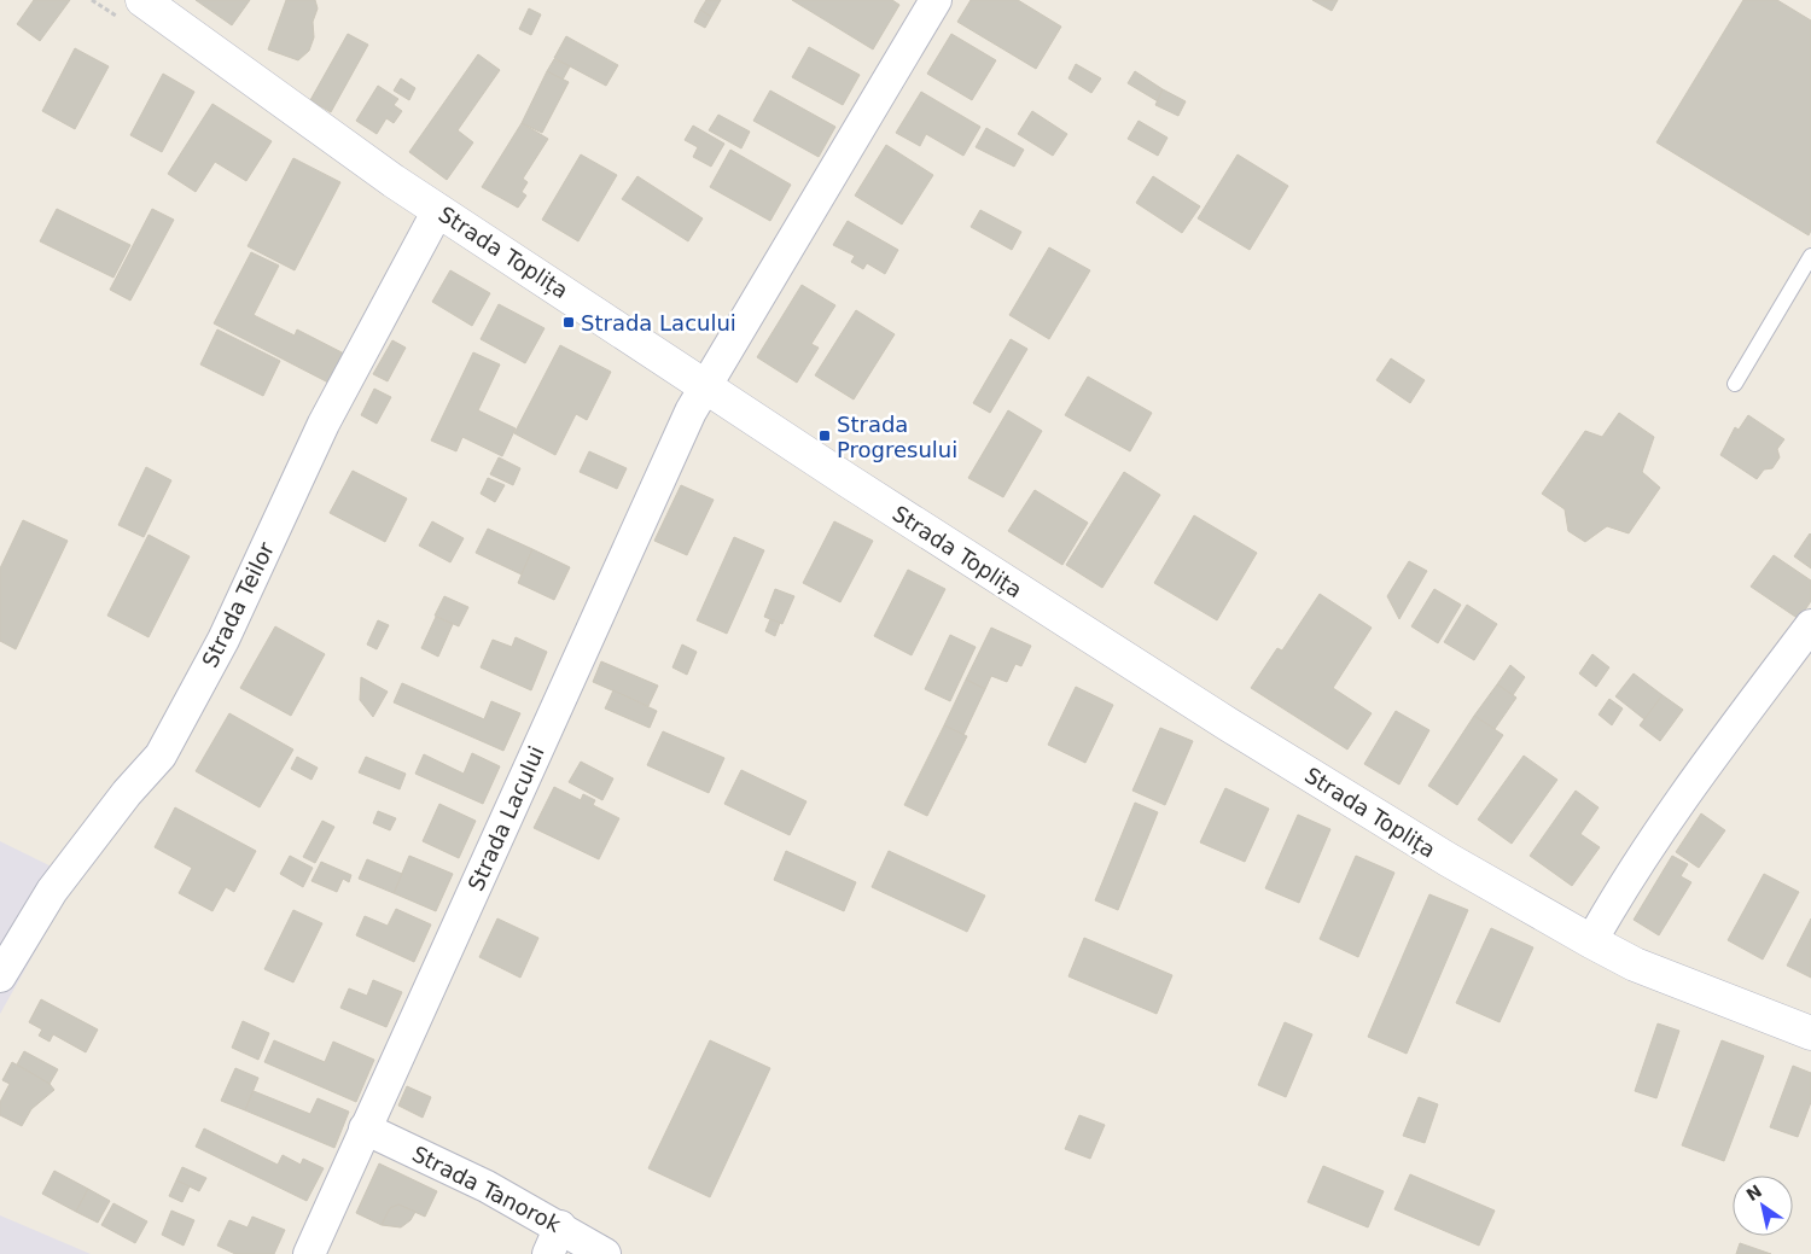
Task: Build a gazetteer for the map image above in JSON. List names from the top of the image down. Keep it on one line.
{"streets":{"main road":["Strada Toplița"],"street":["Strada Teilor","Strada Lacului","Strada Tanorok"]},"crossings":[["Strada Toplița","Strada Teilor"],["Strada Toplița","Strada Lacului"],["Strada Lacului","Strada Tanorok"]],"places":{"transit":["Strada Lacului","Strada Progresului"]},"north":"top left"}
